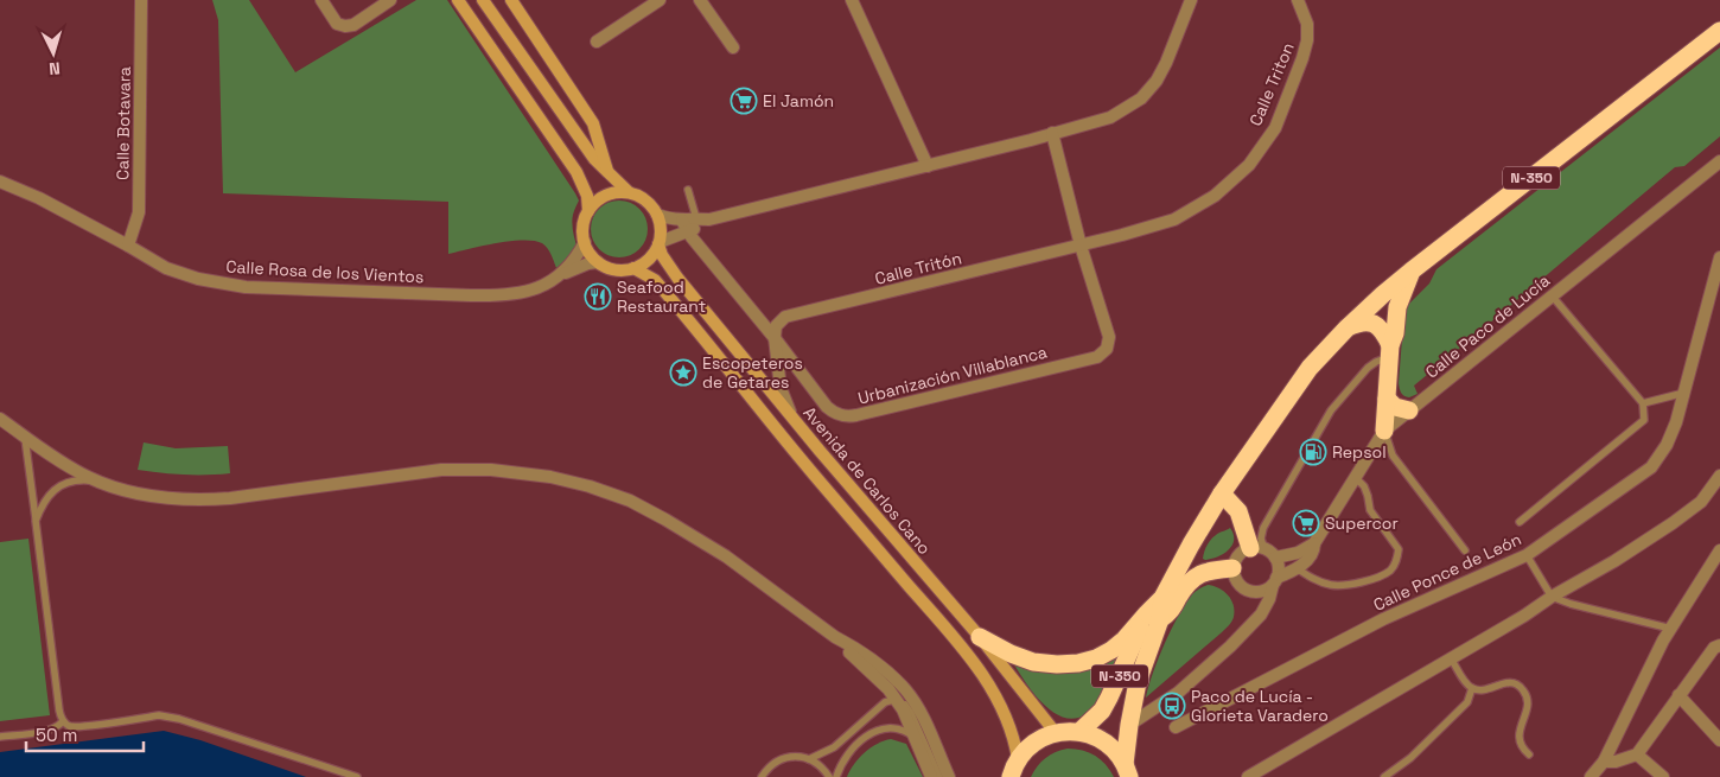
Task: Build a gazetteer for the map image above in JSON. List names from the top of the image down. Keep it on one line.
{"streets":{"highway":["N-350"],"street":["Calle Triton","Calle Botavara","Calle Tritón","Calle Rosa de los Vientos","Calle Paco de Lucía","Urbanización Villablanca","Avenida de Carlos Cano","Calle Ponce de León"]},"crossings":[["Calle Triton","Calle Tritón"],["Calle Triton","Urbanización Villablanca"],["Calle Botavara","Calle Rosa de los Vientos"],["N-350","Avenida de Carlos Cano"],["Calle Tritón","Urbanización Villablanca"],["Calle Rosa de los Vientos","Avenida de Carlos Cano"]],"places":{"supermarket":["El Jamón","Supercor"],"restaurant":["Seafood Restaurant"],"place":["Escopeteros de Getares"],"fuel station":["Repsol"],"bus stop":["Paco de Lucía - Glorieta Varadero"]},"scale_bar":"50 m","north":"bottom"}
